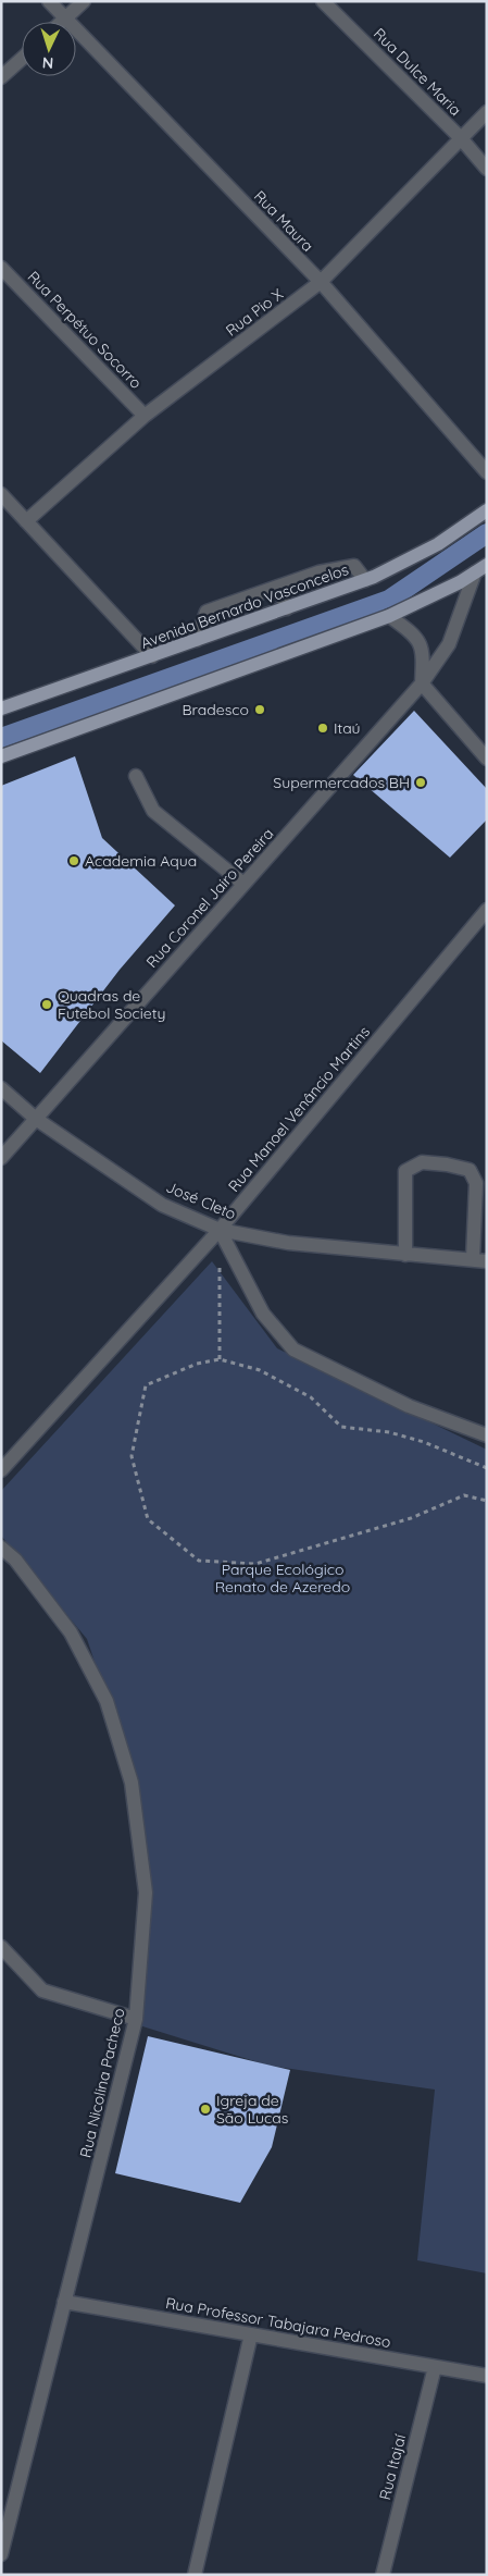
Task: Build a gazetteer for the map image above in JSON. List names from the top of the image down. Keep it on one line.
{"streets":{"main road":["Avenida Bernardo Vasconcelos"],"street":["Rua Dulce Maria","Rua Maura","Rua Pio X","Rua Perpétuo Socorro","Rua Coronel Jairo Pereira","Rua Manoel Venâncio Martins","José Cleto","Rua Nicolina Pacheco","Rua Professor Tabajara Pedroso","Rua Itajaí"]},"crossings":[["Rua Dulce Maria","Rua Pio X"],["Rua Maura","Rua Pio X"],["Rua Pio X","Rua Perpétuo Socorro"],["Rua Coronel Jairo Pereira","José Cleto"],["Rua Manoel Venâncio Martins","José Cleto"],["Rua Nicolina Pacheco","Rua Professor Tabajara Pedroso"],["Rua Professor Tabajara Pedroso","Rua Itajaí"]],"parks":["Parque Ecológico Renato de Azeredo"],"places":["Bradesco","Itaú","Supermercados BH","Academia Aqua","Quadras de Futebol Society","Igreja de São Lucas"],"north":"bottom"}
